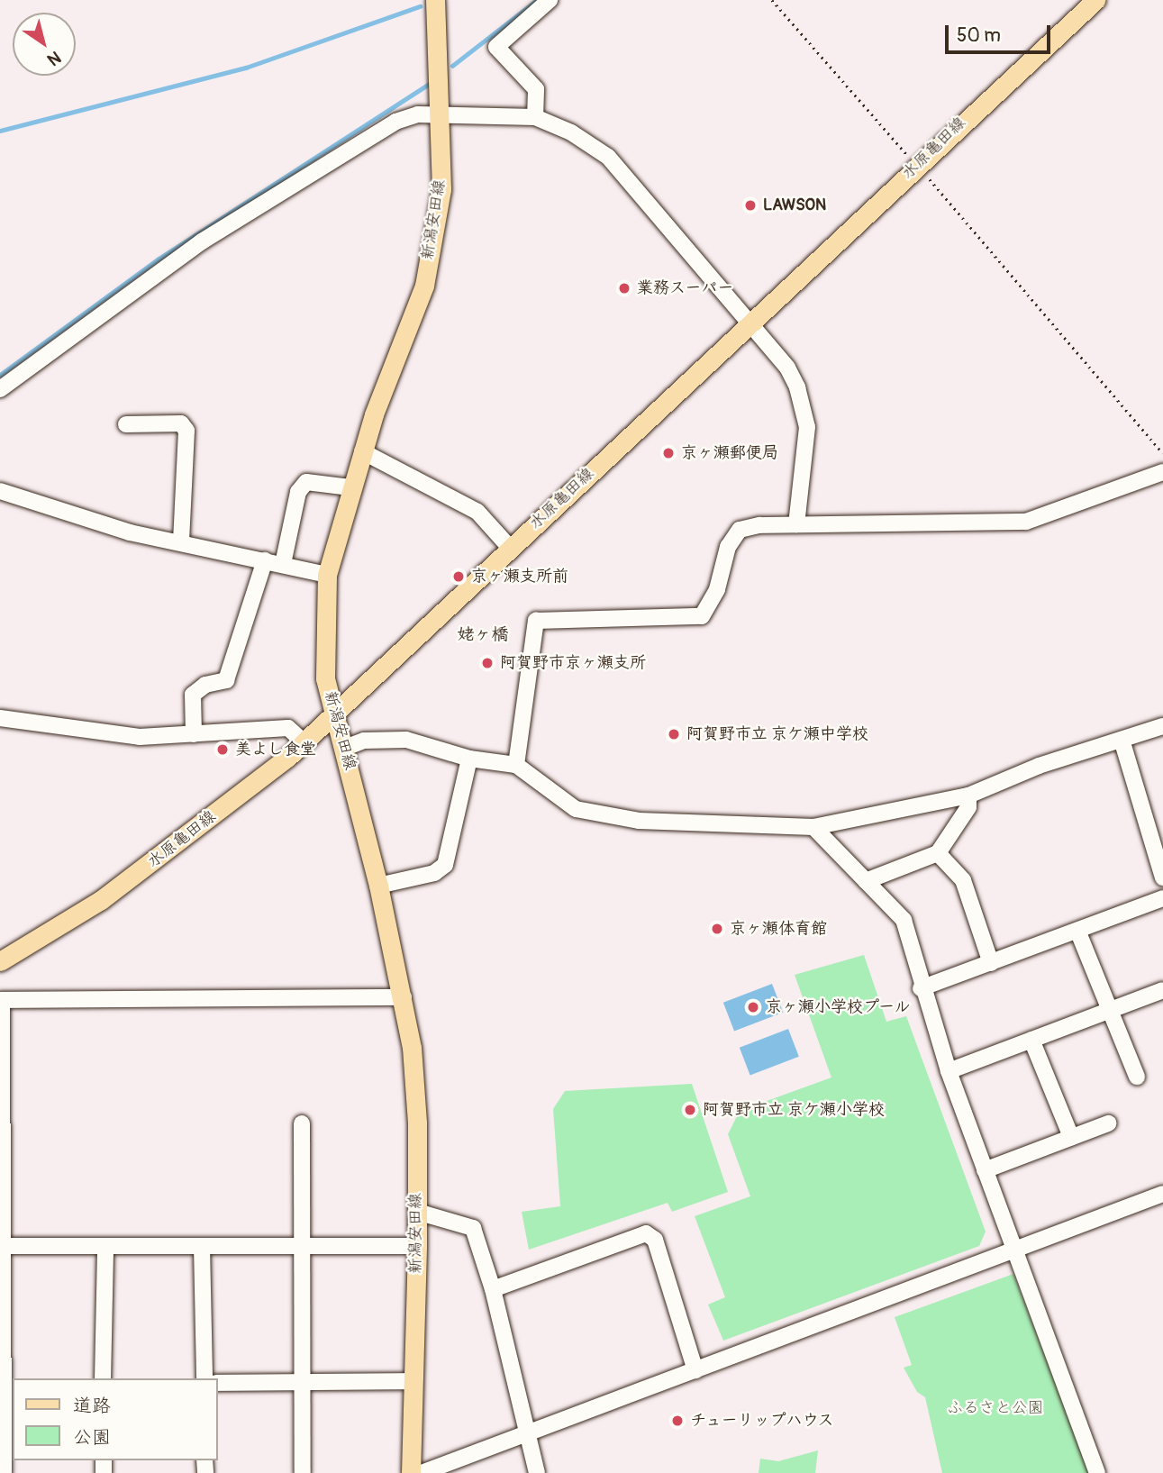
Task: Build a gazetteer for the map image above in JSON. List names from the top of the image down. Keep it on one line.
{"streets":{"main road":["水原亀田線","新潟安田線"]},"crossings":[["水原亀田線","新潟安田線"]],"districts":["姥ヶ橋"],"parks":["ふるさと公園"],"places":["LAWSON","業務スーパー","京ヶ瀬郵便局","京ヶ瀬支所前","阿賀野市京ヶ瀬支所","阿賀野市立 京ケ瀬中学校","美よし食堂","京ヶ瀬体育館","京ヶ瀬小学校プール","阿賀野市立 京ケ瀬小学校","チューリップハウス"],"legend":["道路","公園"],"scale_bar":"50 m","north":"bottom right"}
